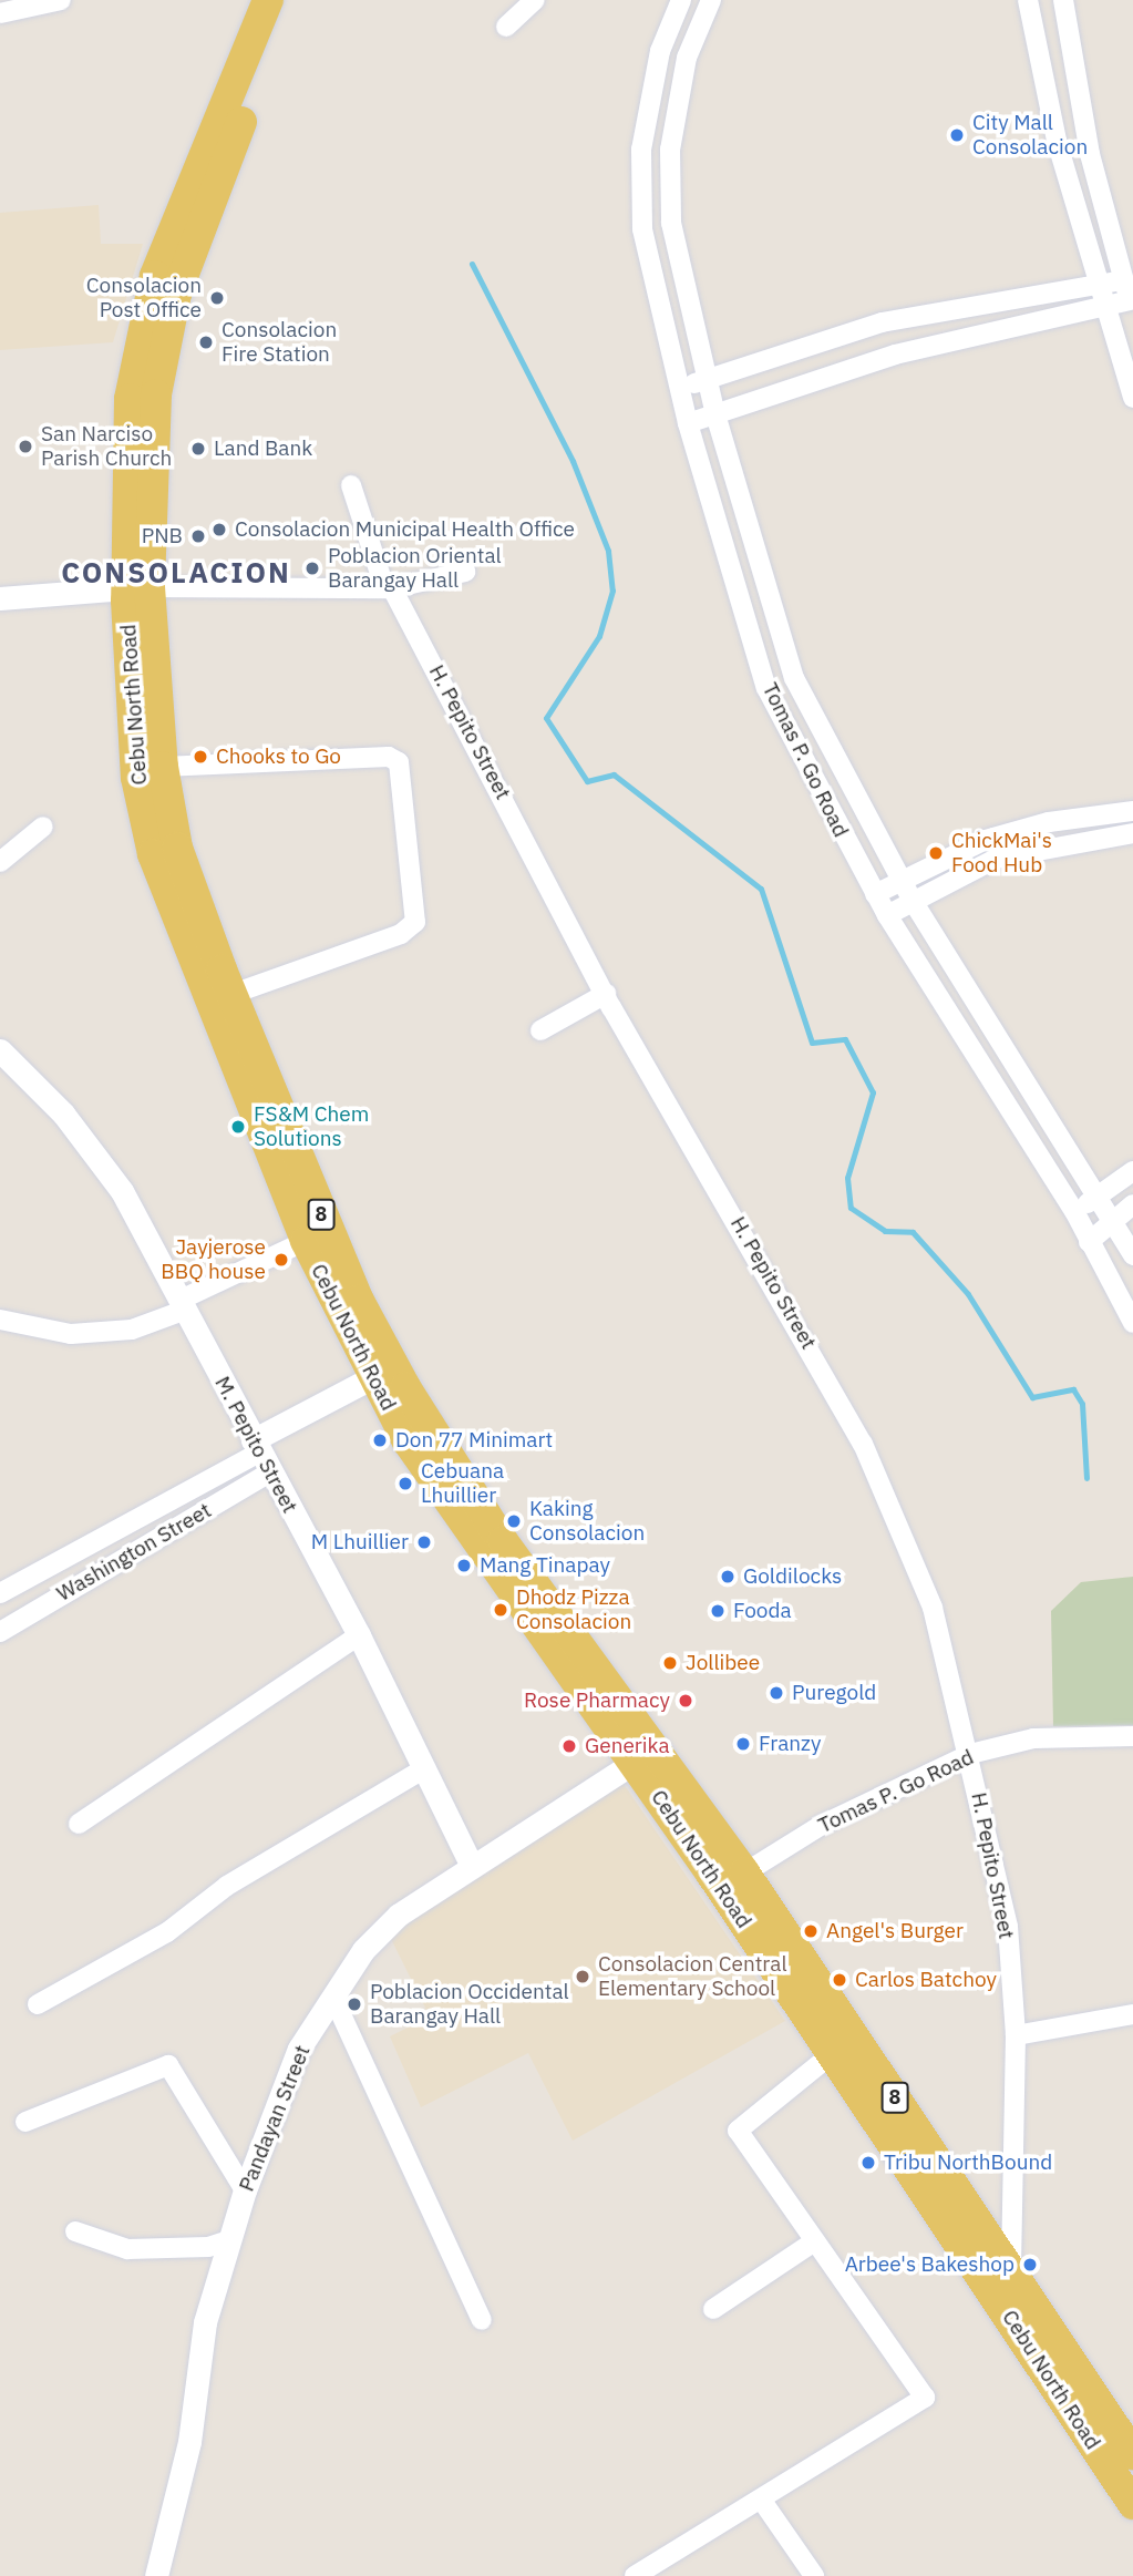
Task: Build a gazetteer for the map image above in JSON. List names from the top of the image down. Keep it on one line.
{"streets":{"main road":["Cebu North Road","8"],"street":["H. Pepito Street","Tomas P. Go Road","M. Pepito Street","Washington Street","Pandayan Street"]},"crossings":[["Cebu North Road","H. Pepito Street"],["Cebu North Road","Tomas P. Go Road"],["Cebu North Road","Pandayan Street"],["H. Pepito Street","Tomas P. Go Road"],["M. Pepito Street","Washington Street"],["M. Pepito Street","Pandayan Street"]],"districts":["CONSOLACION"],"places":["City Mall Consolacion","Consolacion Post Office","Consolacion Fire Station","San Narciso Parish Church","Land Bank","Consolacion Municipal Health Office","PNB","Poblacion Oriental Barangay Hall","Chooks to Go","ChickMai's Food Hub","FS&M Chem Solutions","Jayjerose BBQ house","Don 77 Minimart","Cebuana Lhuillier","Kaking Consolacion","M Lhuillier","Mang Tinapay","Goldilocks","Dhodz Pizza Consolacion","Fooda","Jollibee","Puregold","Rose Pharmacy","Franzy","Generika","Angel's Burger","Consolacion Central Elementary School","Carlos Batchoy","Poblacion Occidental Barangay Hall","Tribu NorthBound","Arbee's Bakeshop"]}
